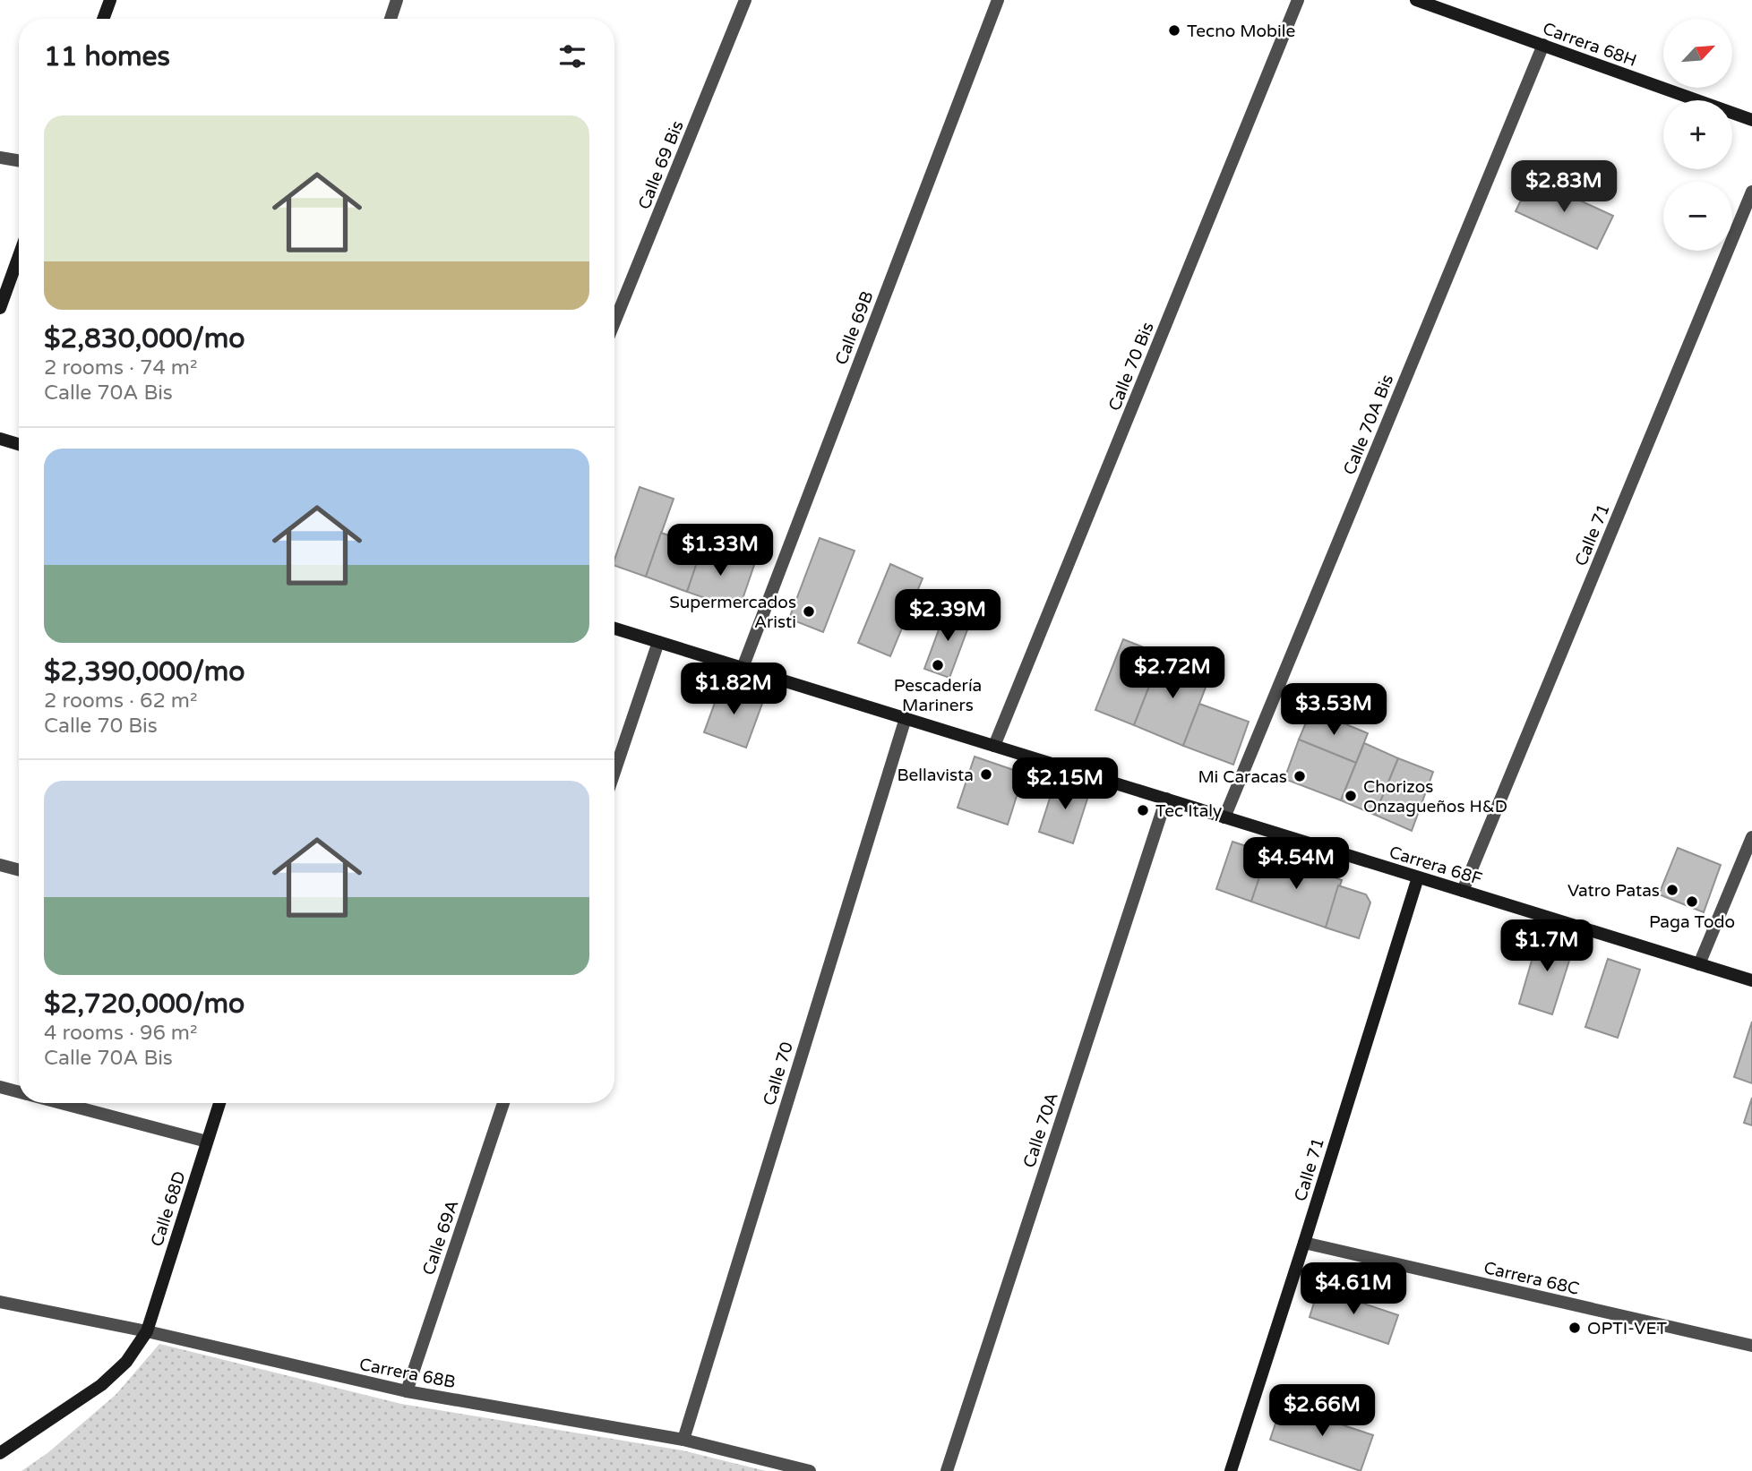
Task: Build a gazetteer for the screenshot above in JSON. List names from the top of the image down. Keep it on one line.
{"streets":{"street":["Carrera 68H","Calle 69 Bis","Calle 69B","Calle 70 Bis","Calle 70A Bis","Calle 71","Carrera 68F","Calle 70","Calle 70A","Calle 68D","Calle 69A","Carrera 68C","Carrera 68B"]},"crossings":[["Carrera 68H","Calle 70A Bis"],["Calle 69B","Carrera 68F"],["Calle 70 Bis","Carrera 68F"],["Calle 70A Bis","Carrera 68F"],["Calle 71","Carrera 68F"],["Calle 71","Carrera 68C"],["Carrera 68F","Calle 70"],["Carrera 68F","Calle 70A"],["Calle 70","Carrera 68B"],["Calle 68D","Carrera 68B"],["Calle 69A","Carrera 68B"]],"places":["Tecno Mobile","Supermercados Aristi","Pescadería Mariners","Bellavista","Mi Caracas","Chorizos Onzagueños H&D","Tec Italy","Vatro Patas","Paga Todo","OPTI-VET"],"north":"top right","page":{"map_buttons":["+","−"],"heading":"11 homes","list":[{"name":"$2,830,000/mo","note":"2 rooms · 74 m² · Calle 70A Bis"},{"name":"$2,390,000/mo","note":"2 rooms · 62 m² · Calle 70 Bis"},{"name":"$2,720,000/mo","note":"4 rooms · 96 m² · Calle 70A Bis"}],"price":["$2.83M","$1.33M","$2.39M","$2.72M","$1.82M","$3.53M","$2.15M","$4.54M","$1.7M","$4.61M","$2.66M"]}}
